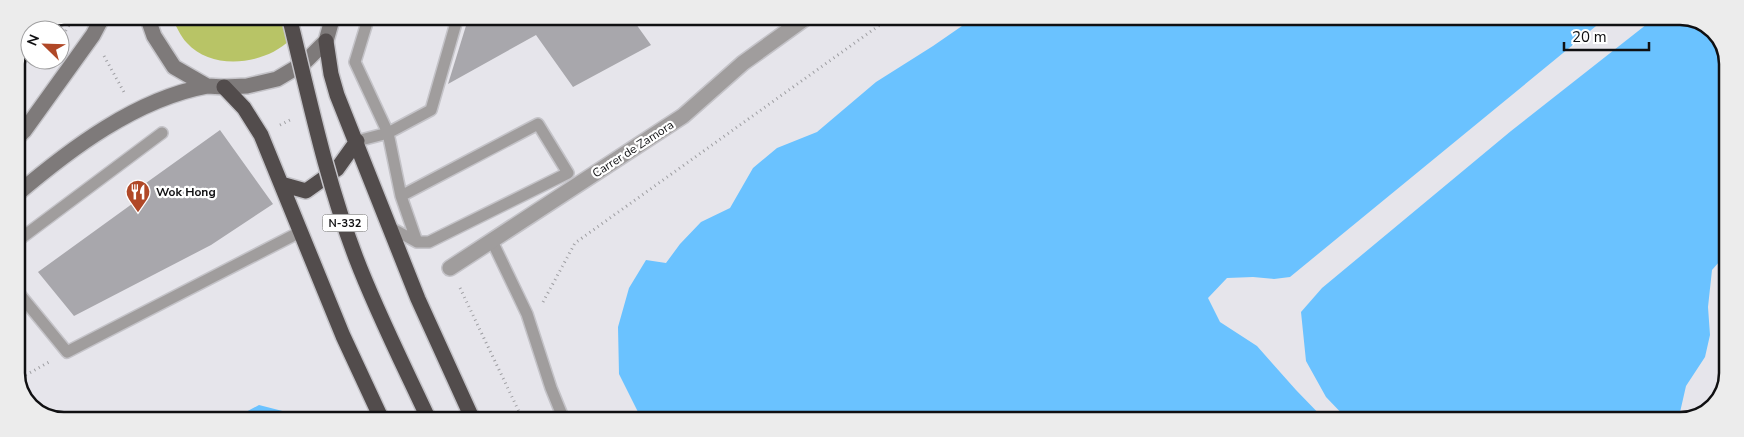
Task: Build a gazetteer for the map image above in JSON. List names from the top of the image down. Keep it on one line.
{"streets":{"highway":["N-332"],"street":["Carrer de Zamora"]},"places":{"restaurant":["Wok Hong"]},"scale_bar":"20 m","north":"top left"}
